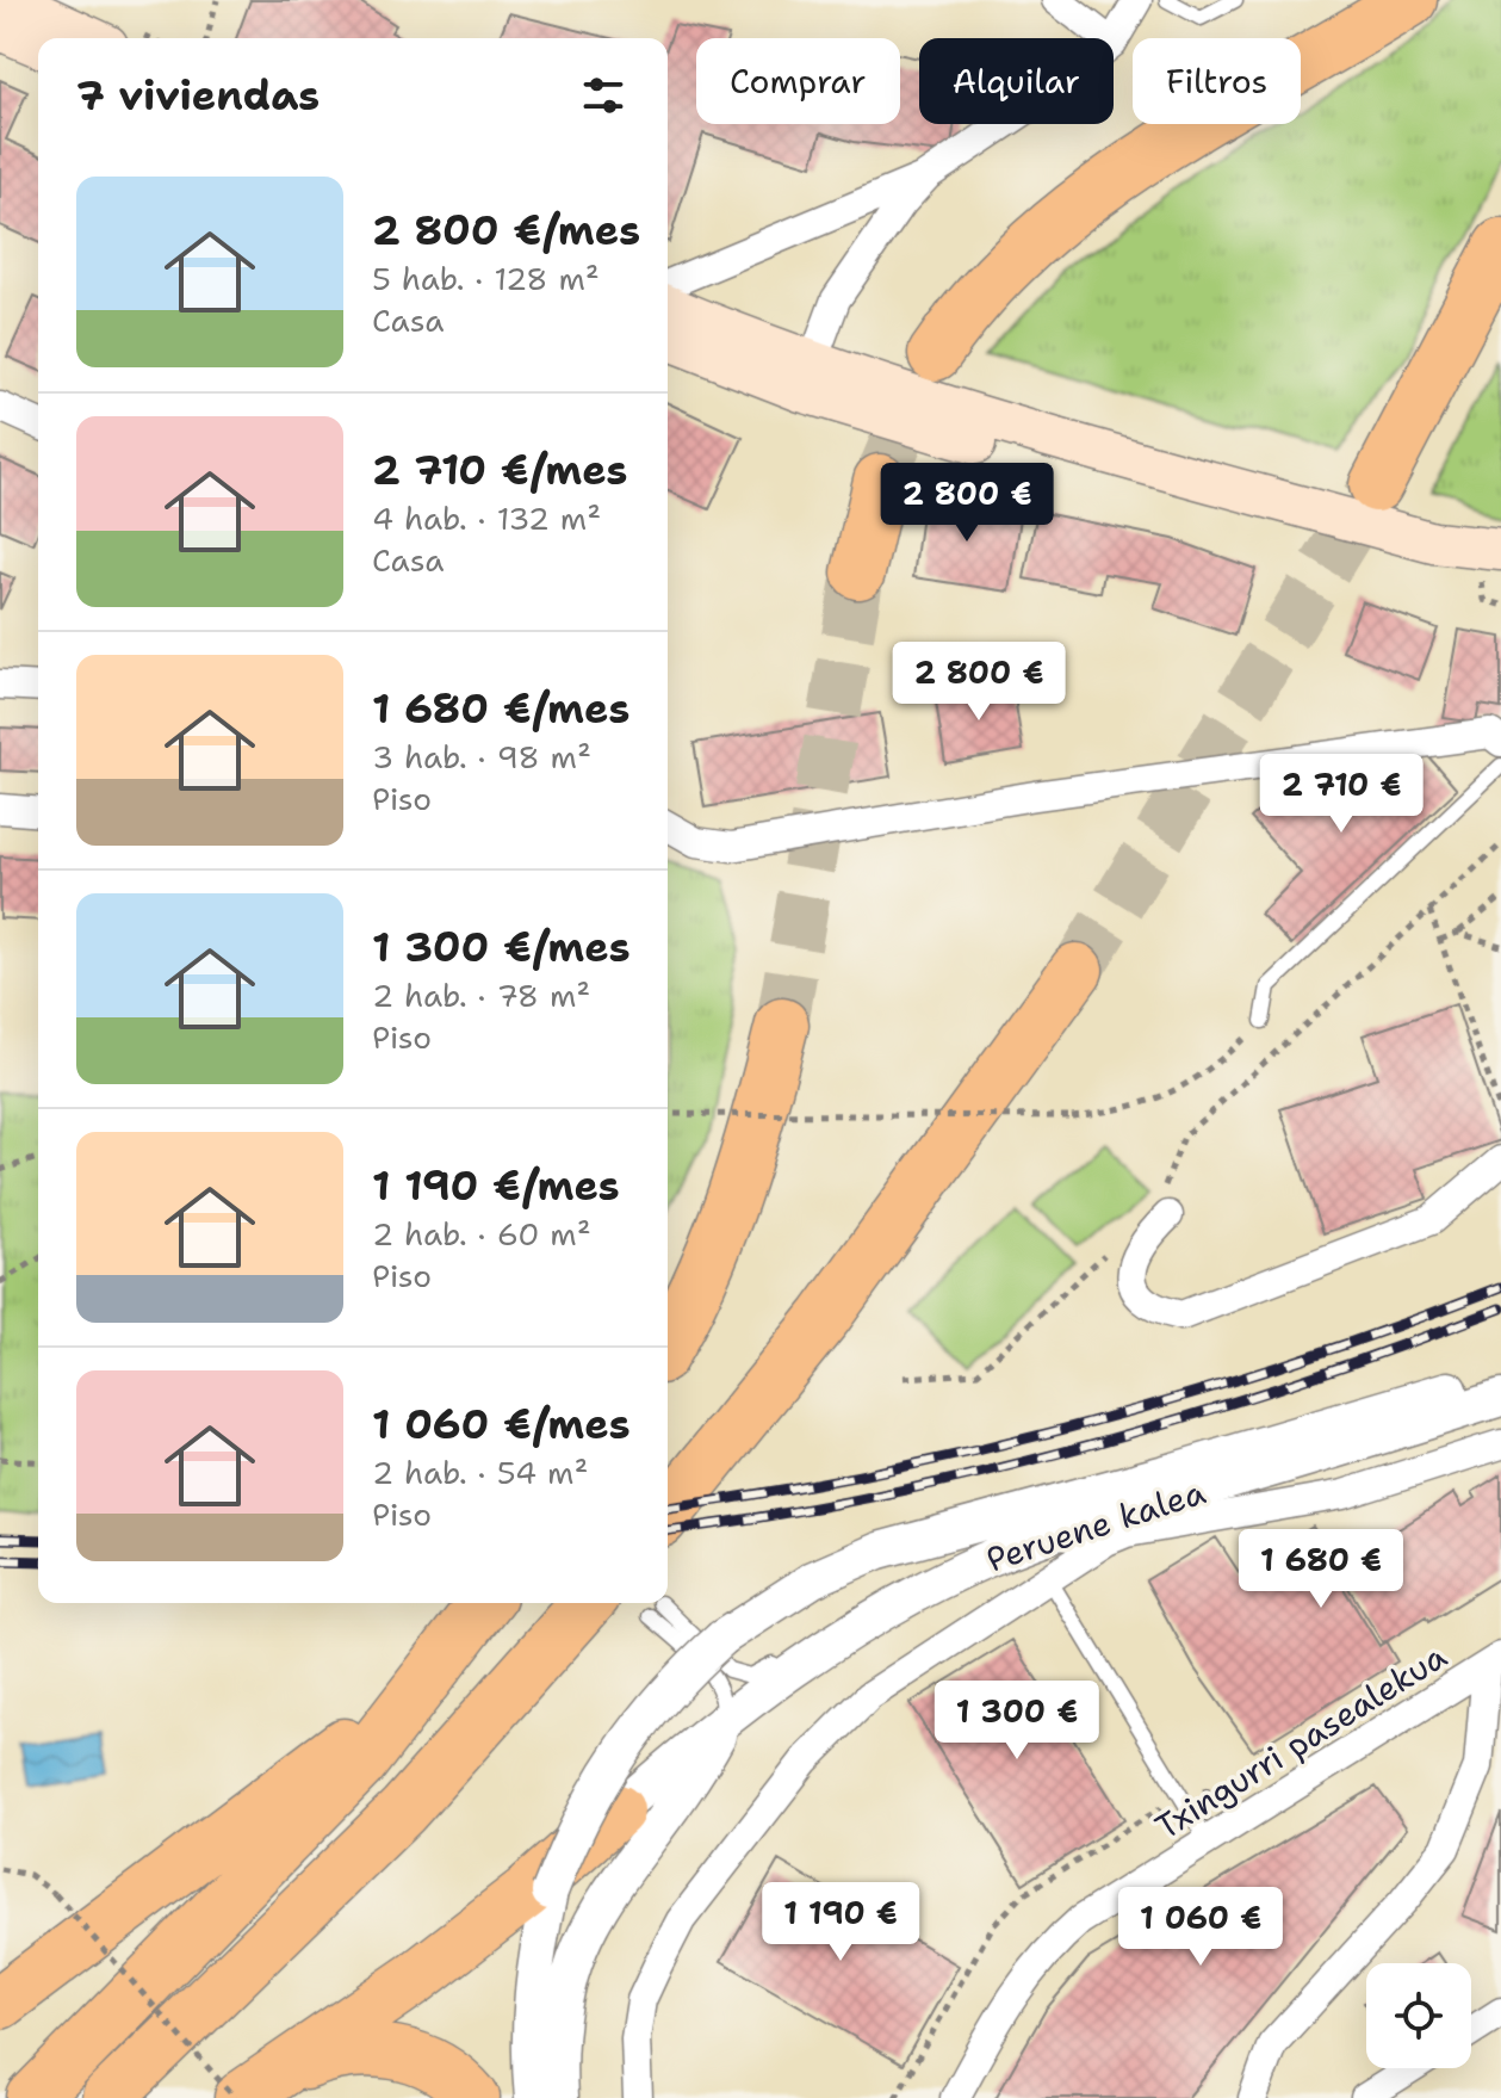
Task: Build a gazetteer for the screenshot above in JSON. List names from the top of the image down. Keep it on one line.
{"streets":{"street":["Peruene kalea","Txingurri pasealekua"]},"page":{"chip":["Comprar","Alquilar","Filtros"],"heading":"7 viviendas","list":[{"name":"2 800 €/mes","note":"5 hab. · 128 m² · Casa"},{"name":"2 710 €/mes","note":"4 hab. · 132 m² · Casa"},{"name":"1 680 €/mes","note":"3 hab. · 98 m² · Piso"},{"name":"1 300 €/mes","note":"2 hab. · 78 m² · Piso"},{"name":"1 190 €/mes","note":"2 hab. · 60 m² · Piso"},{"name":"1 060 €/mes","note":"2 hab. · 54 m² · Piso"}],"price":["2 800 €","2 800 €","2 710 €","1 680 €","1 300 €","1 190 €","1 060 €"]}}
